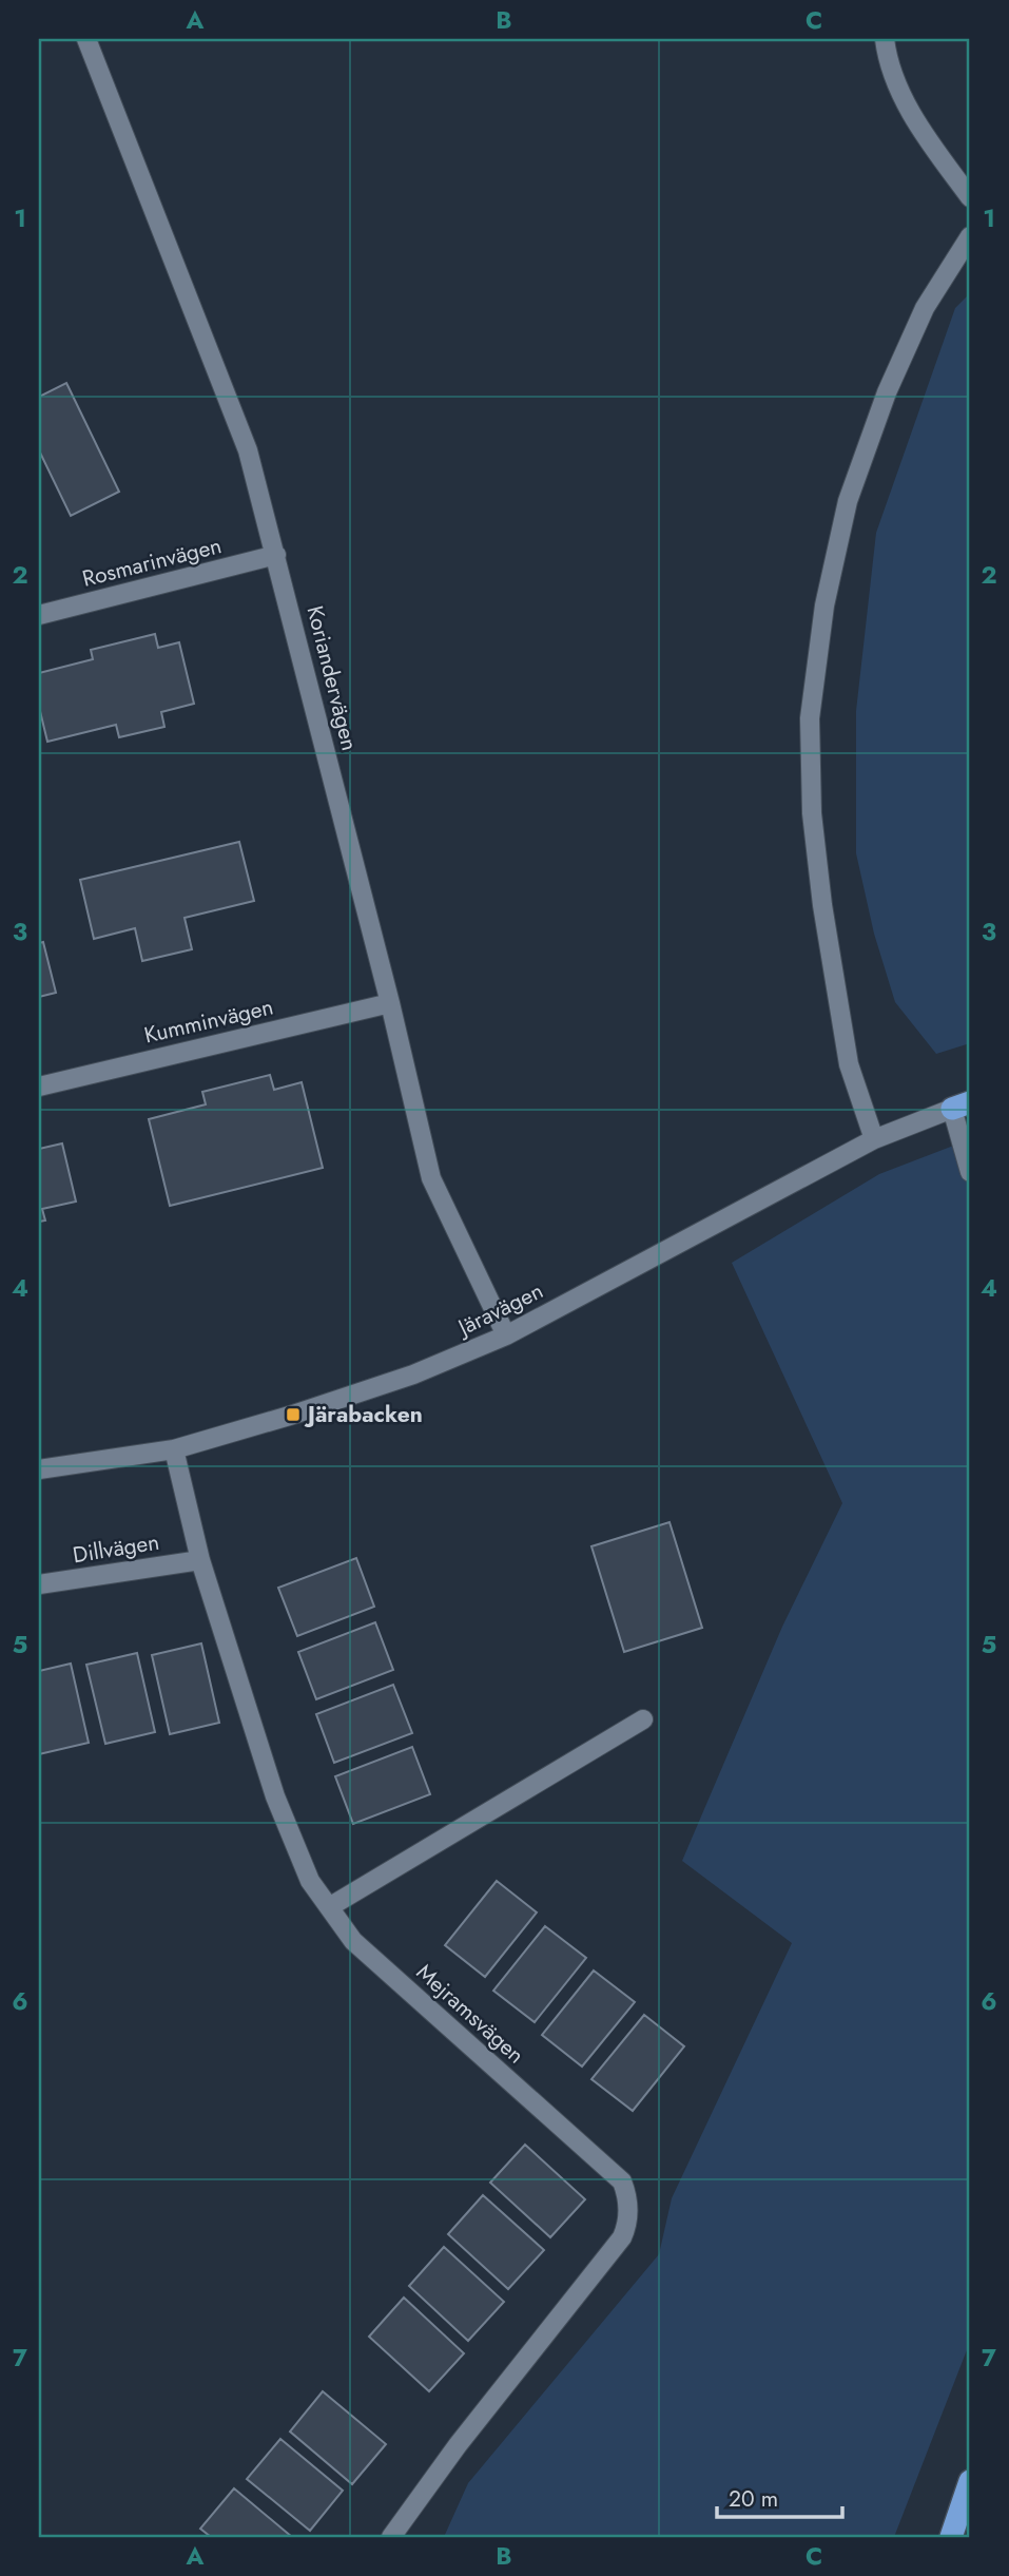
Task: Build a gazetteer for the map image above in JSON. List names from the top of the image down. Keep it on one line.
{"streets":{"street":["Rosmarinvägen","Koriandervägen","Kumminvägen","Järavägen","Dillvägen","Mejramsvägen"]},"crossings":[["Rosmarinvägen","Koriandervägen"],["Koriandervägen","Kumminvägen"],["Koriandervägen","Järavägen"],["Järavägen","Mejramsvägen"],["Dillvägen","Mejramsvägen"]],"places":{"transit":["Järabacken"]},"scale_bar":"20 m","grid":{"columns":["A","B","C"],"rows":["1","2","3","4","5","6","7"]}}
